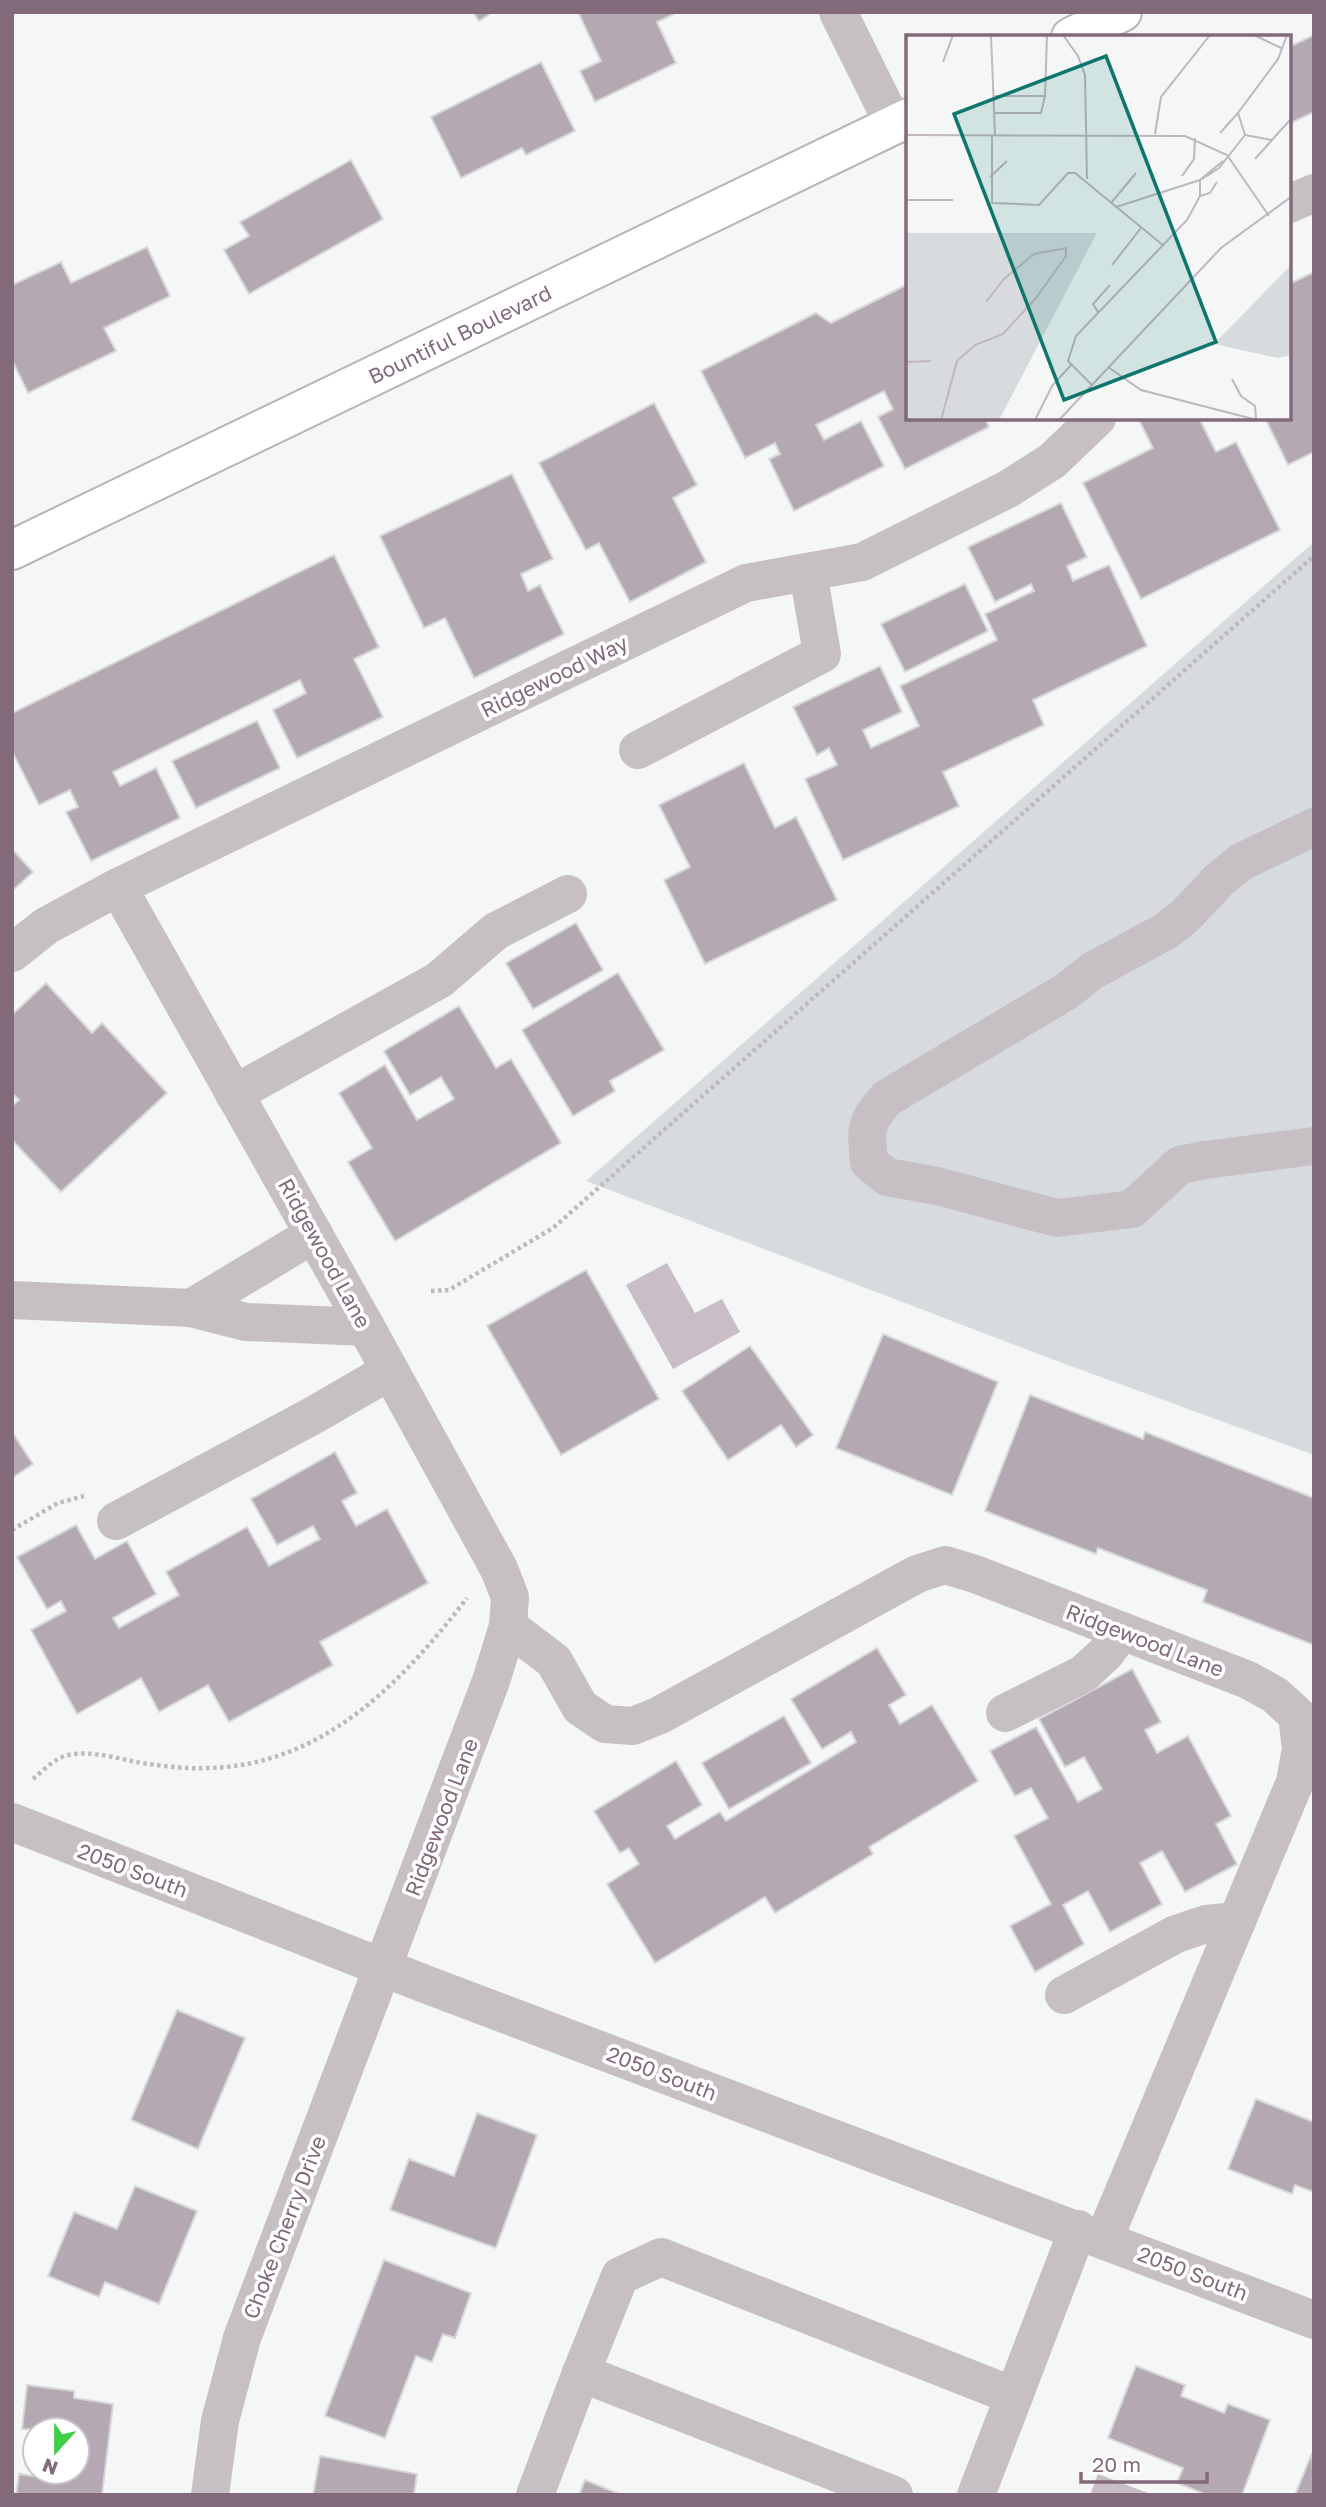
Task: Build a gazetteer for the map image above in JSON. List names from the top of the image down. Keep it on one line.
{"streets":{"main road":["Bountiful Boulevard"],"street":["Ridgewood Way","Ridgewood Lane","2050 South","Choke Cherry Drive"]},"crossings":[["Ridgewood Way","Ridgewood Lane"],["Ridgewood Lane","2050 South"],["Ridgewood Lane","Choke Cherry Drive"],["2050 South","Choke Cherry Drive"]],"scale_bar":"20 m","north":"bottom"}
